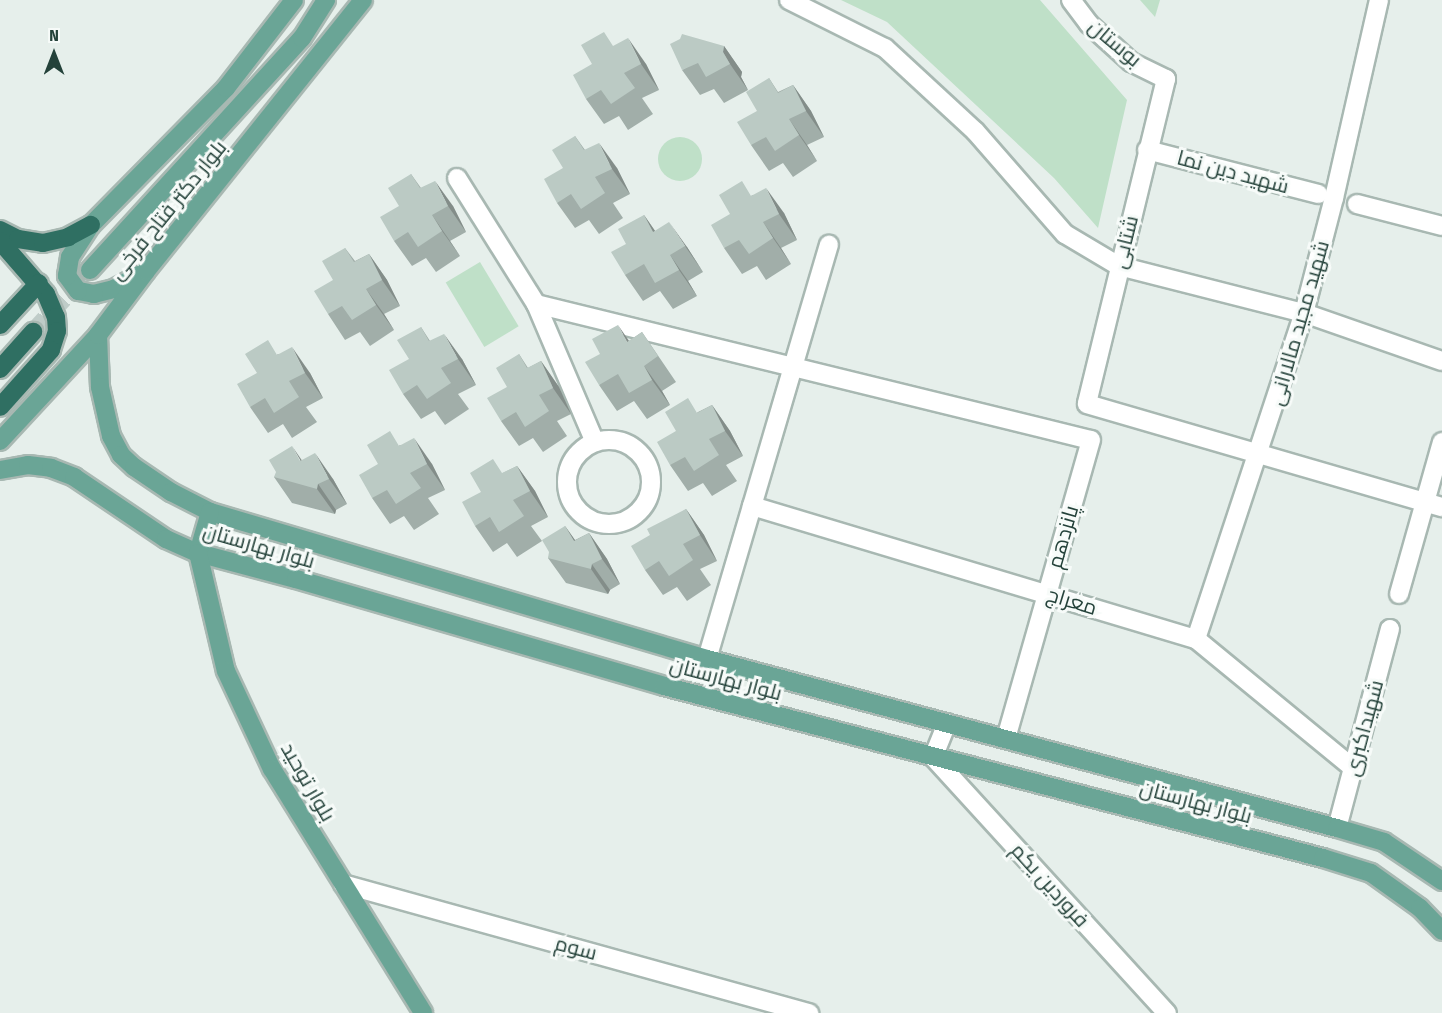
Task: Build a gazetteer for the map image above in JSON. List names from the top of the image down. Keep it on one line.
{"streets":{"main road":["بلوار دکتر فتاح فرخی","بلوار بهارستان","بلوار توحید"],"street":["بوستان","شهید دین نما","شتابی","شهید مجید مالارانی","پانزدهم","معراج","شهیداکبری","فروردین یکم","سوم"]},"crossings":[["بوستان","شتابی"],["شهید دین نما","شتابی"],["بلوار دکتر فتاح فرخی","بلوار بهارستان"],["شتابی","شهید مجید مالارانی"],["شهید مجید مالارانی","معراج"],["پانزدهم","بلوار بهارستان"],["پانزدهم","معراج"],["بلوار بهارستان","شهیداکبری"],["بلوار بهارستان","بلوار توحید"],["بلوار بهارستان","فروردین یکم"],["معراج","شهیداکبری"],["بلوار توحید","سوم"]],"north":"top"}
